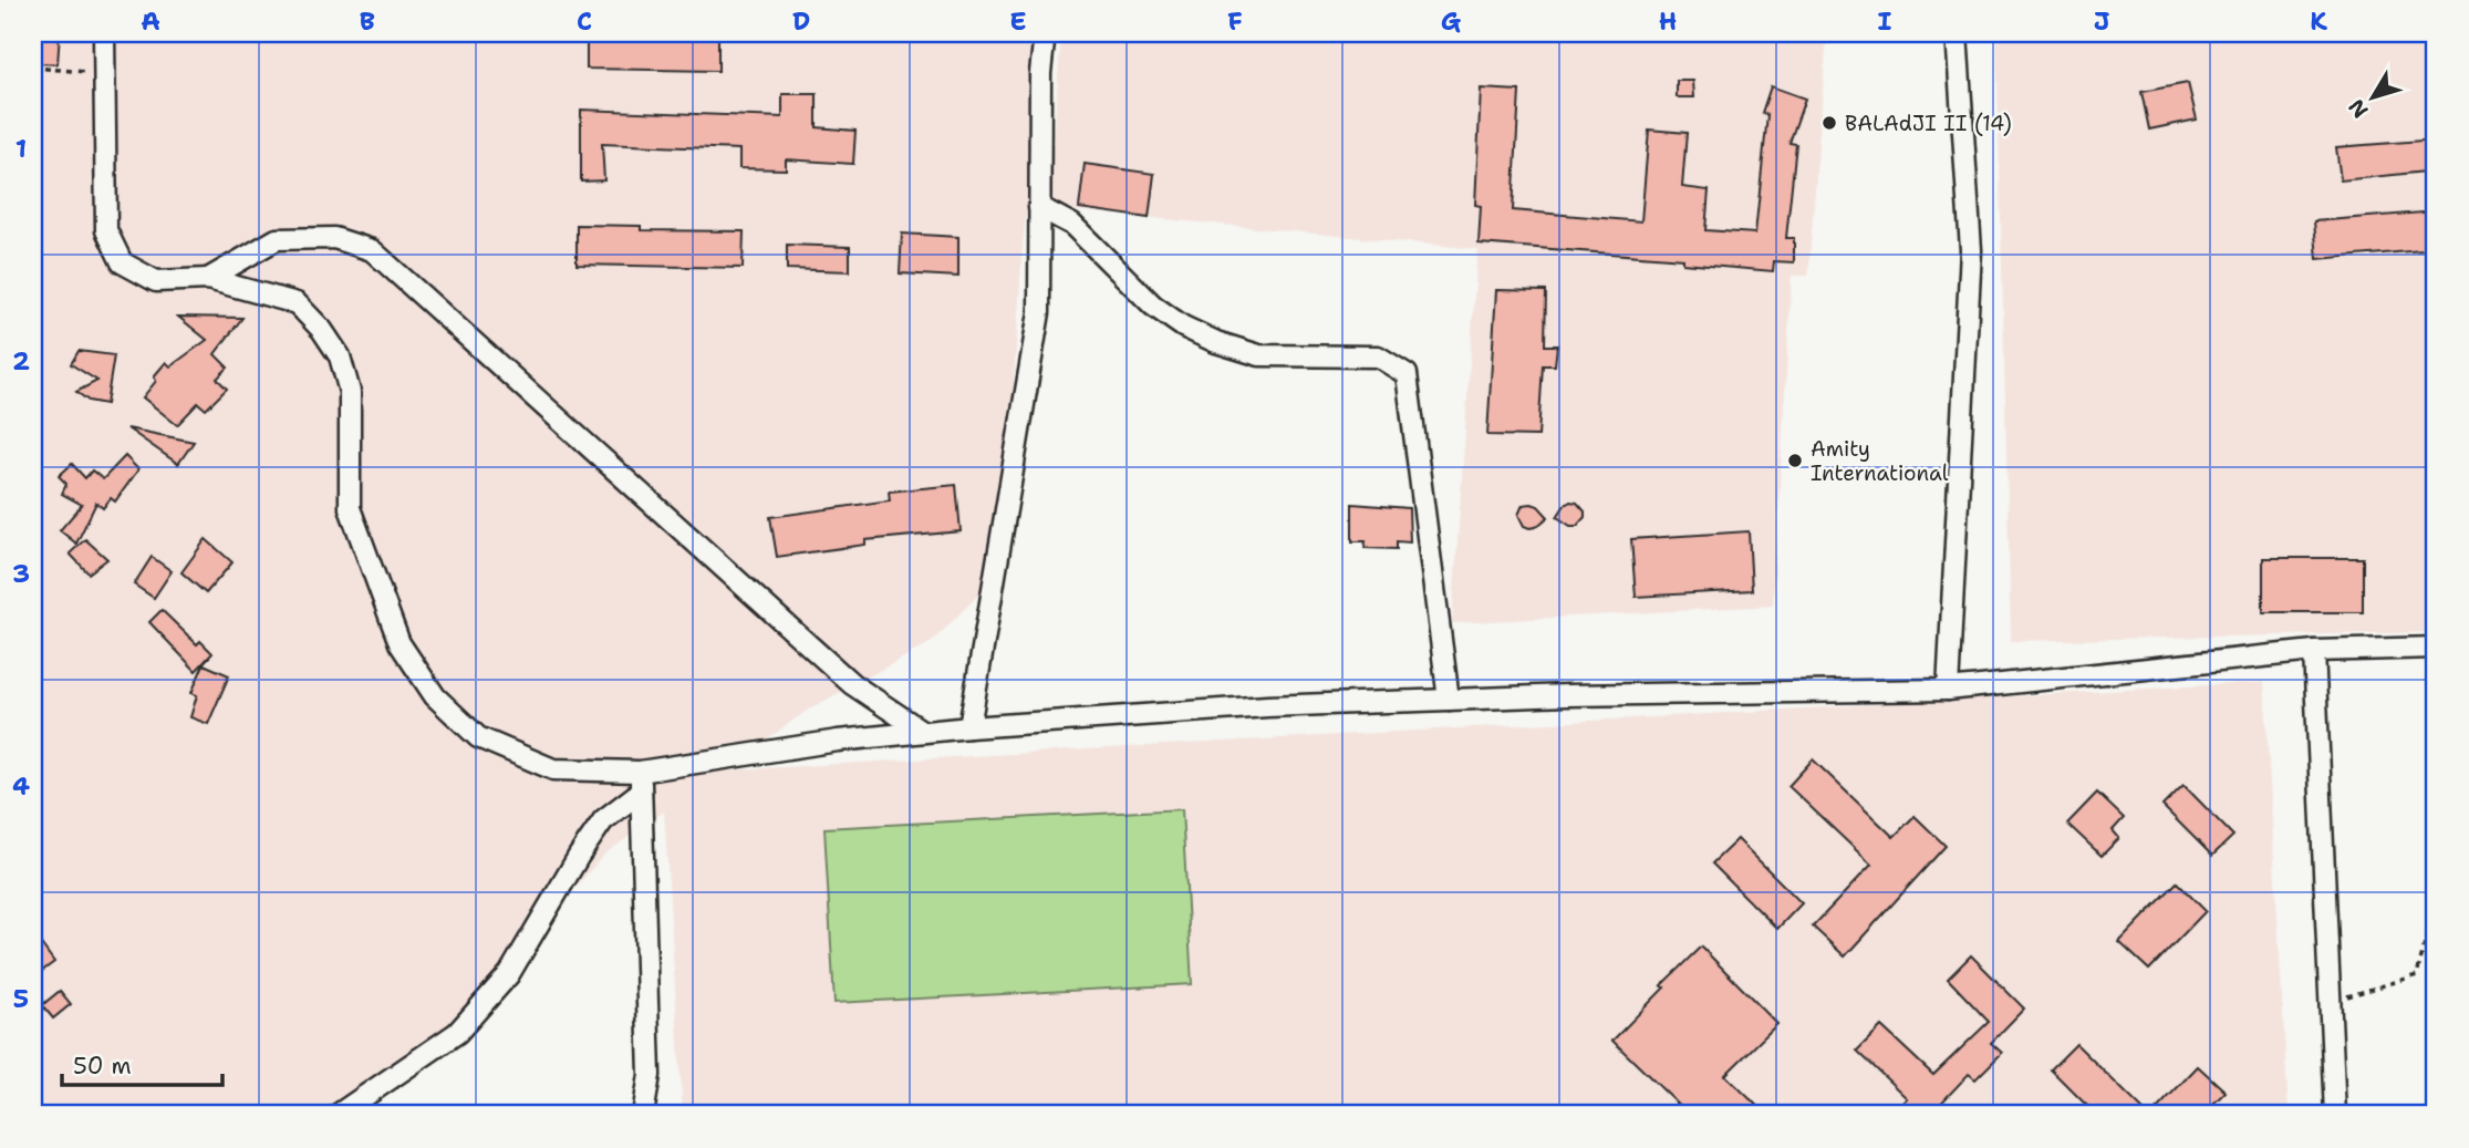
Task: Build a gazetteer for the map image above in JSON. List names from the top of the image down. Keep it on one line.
{"places":["BALAdJI II (14)","Amity International"],"scale_bar":"50 m","north":"bottom left","grid":{"columns":["A","B","C","D","E","F","G","H","I","J","K"],"rows":["1","2","3","4","5"]}}
